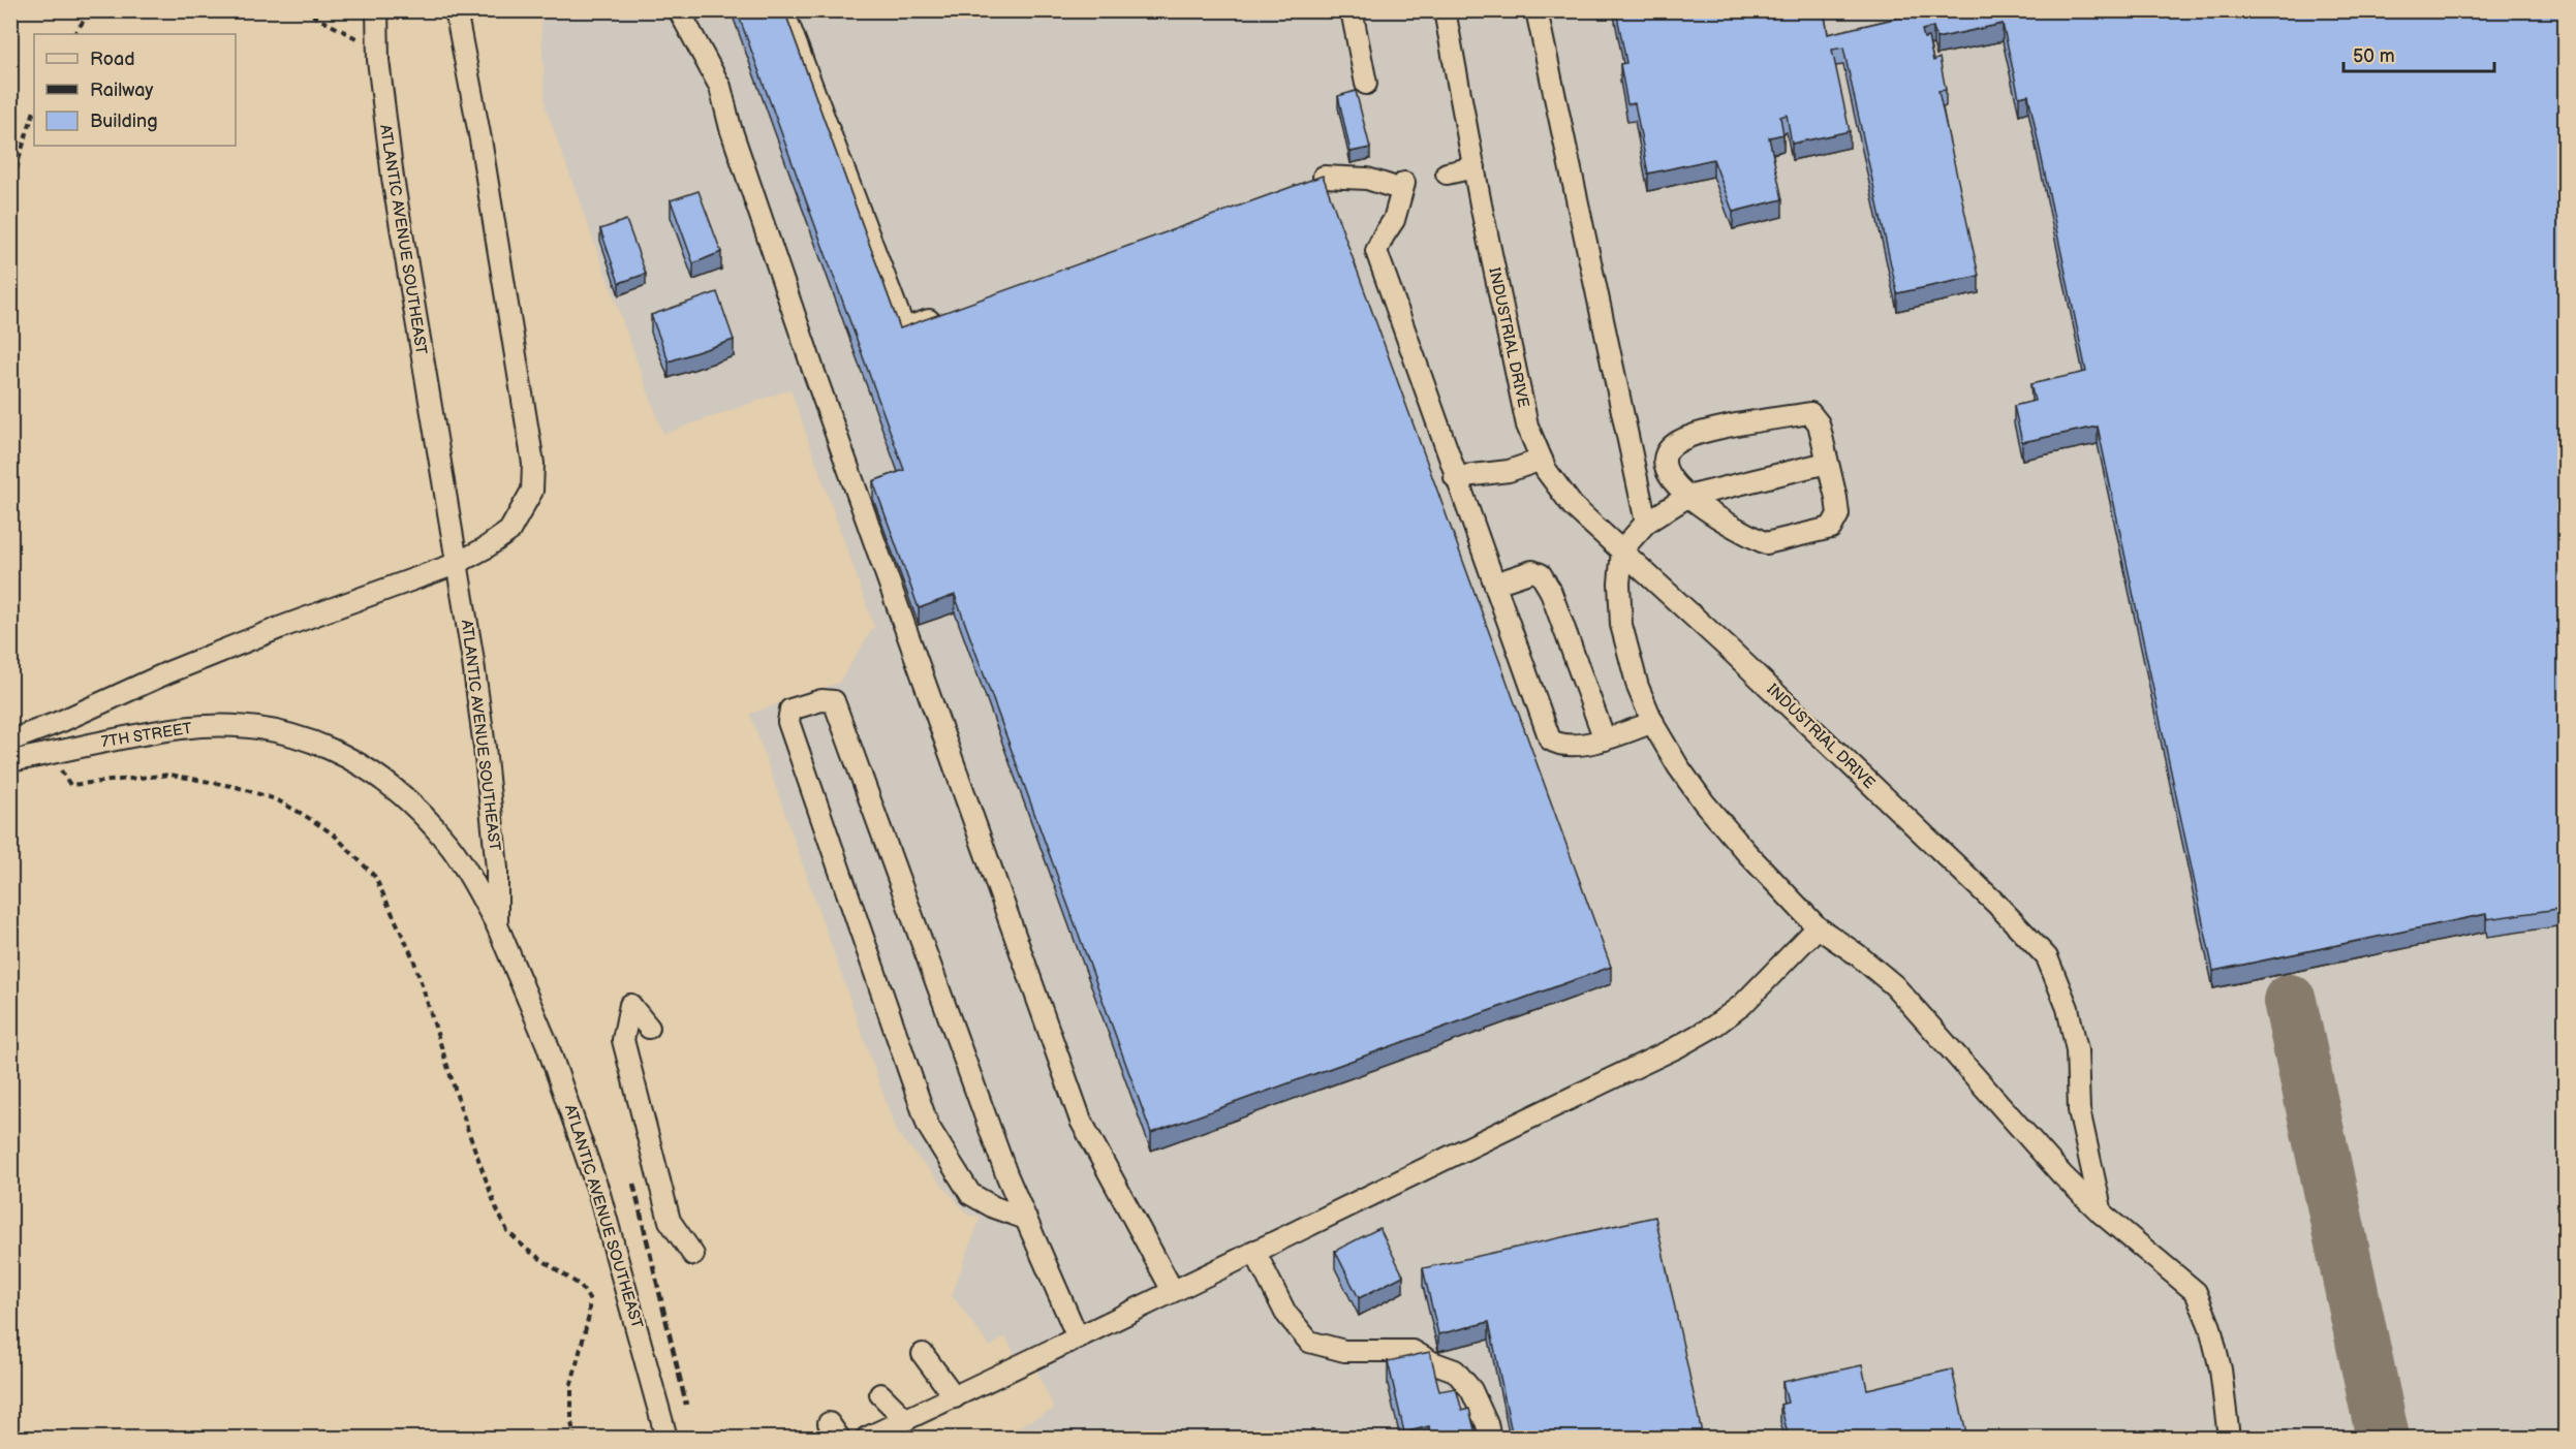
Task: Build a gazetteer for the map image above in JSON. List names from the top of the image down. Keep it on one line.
{"streets":{"street":["ATLANTIC AVENUE SOUTHEAST","INDUSTRIAL DRIVE","7TH STREET"]},"crossings":[["ATLANTIC AVENUE SOUTHEAST","7TH STREET"]],"legend":["Road","Railway","Building"],"scale_bar":"50 m"}
